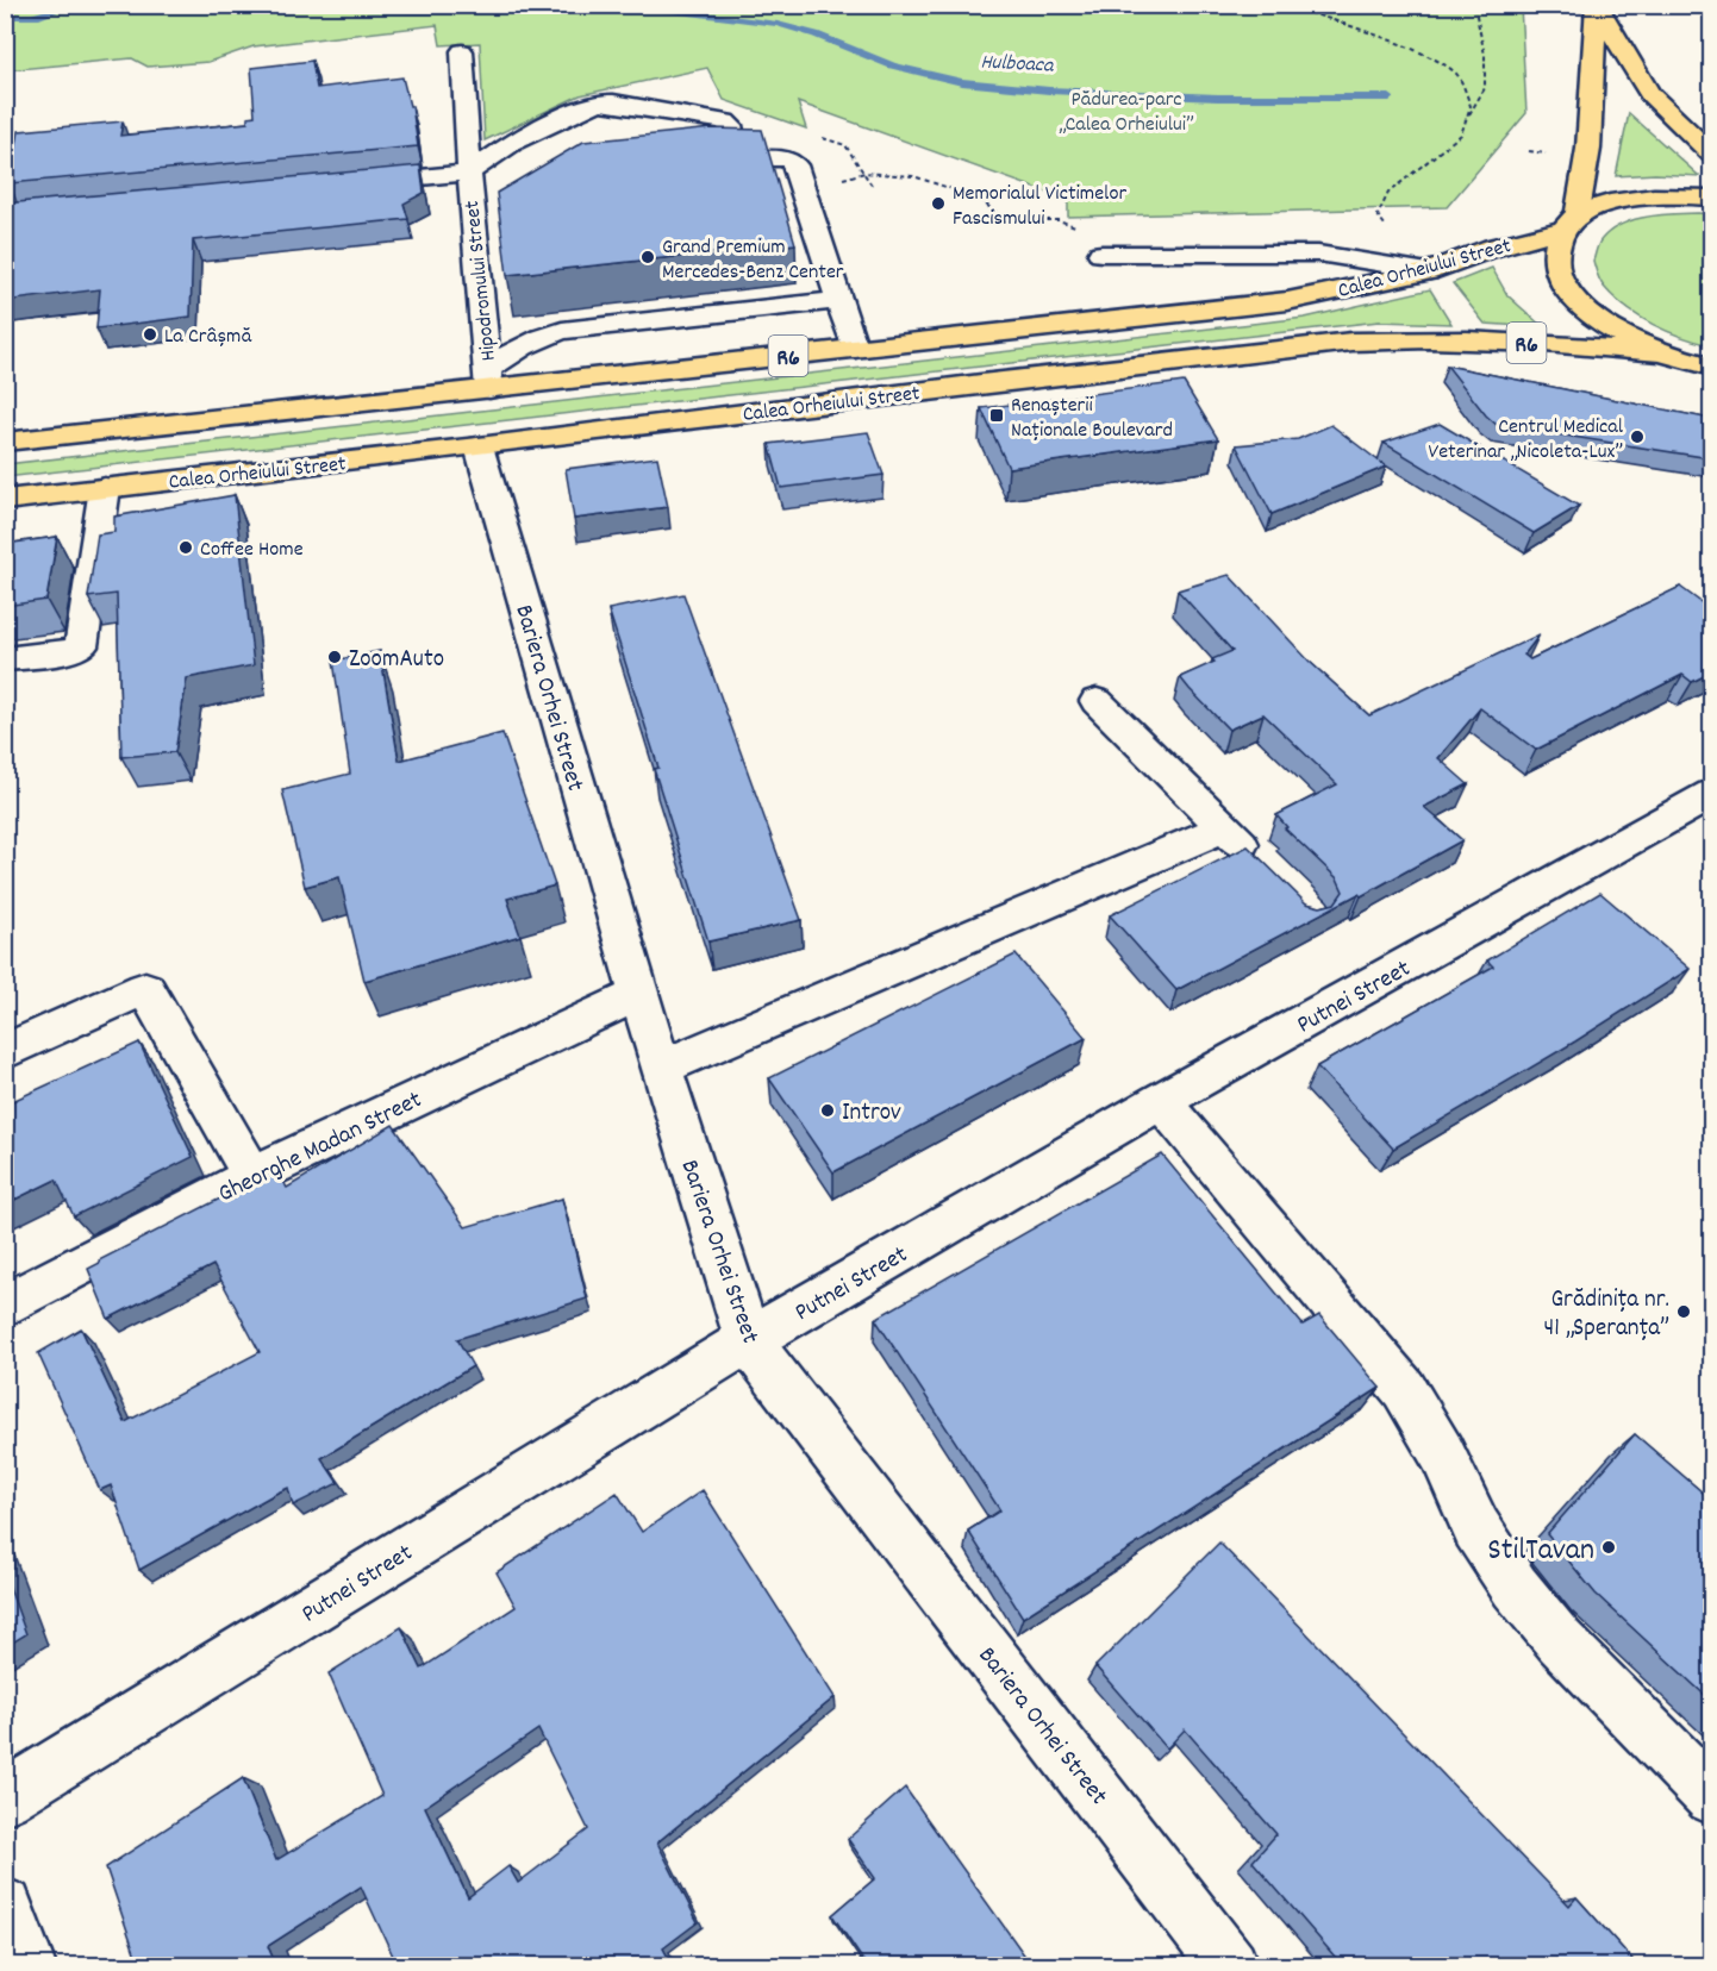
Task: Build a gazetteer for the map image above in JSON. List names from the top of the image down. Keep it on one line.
{"streets":{"main road":["Calea Orheiului Street","R6"],"street":["Hipodromului Street","Bariera Orhei Street","Putnei Street","Gheorghe Madan Street"]},"crossings":[["Calea Orheiului Street","Hipodromului Street"],["Calea Orheiului Street","R6"],["Calea Orheiului Street","Bariera Orhei Street"],["Bariera Orhei Street","Putnei Street"],["Bariera Orhei Street","Gheorghe Madan Street"]],"water":["Hulboaca"],"parks":["Pădurea-parc „Calea Orheiului”"],"places":{"other":["Memorialul Victimelor Fascismului","Grand Premium Mercedes-Benz Center","La Crâșmă","Centrul Medical Veterinar „Nicoleta-Lux”","Coffee Home","ZoomAuto","Introv","Grădinița nr. 41 „Speranța”","StilTavan"],"transit":["Renașterii Naționale Boulevard"]}}
